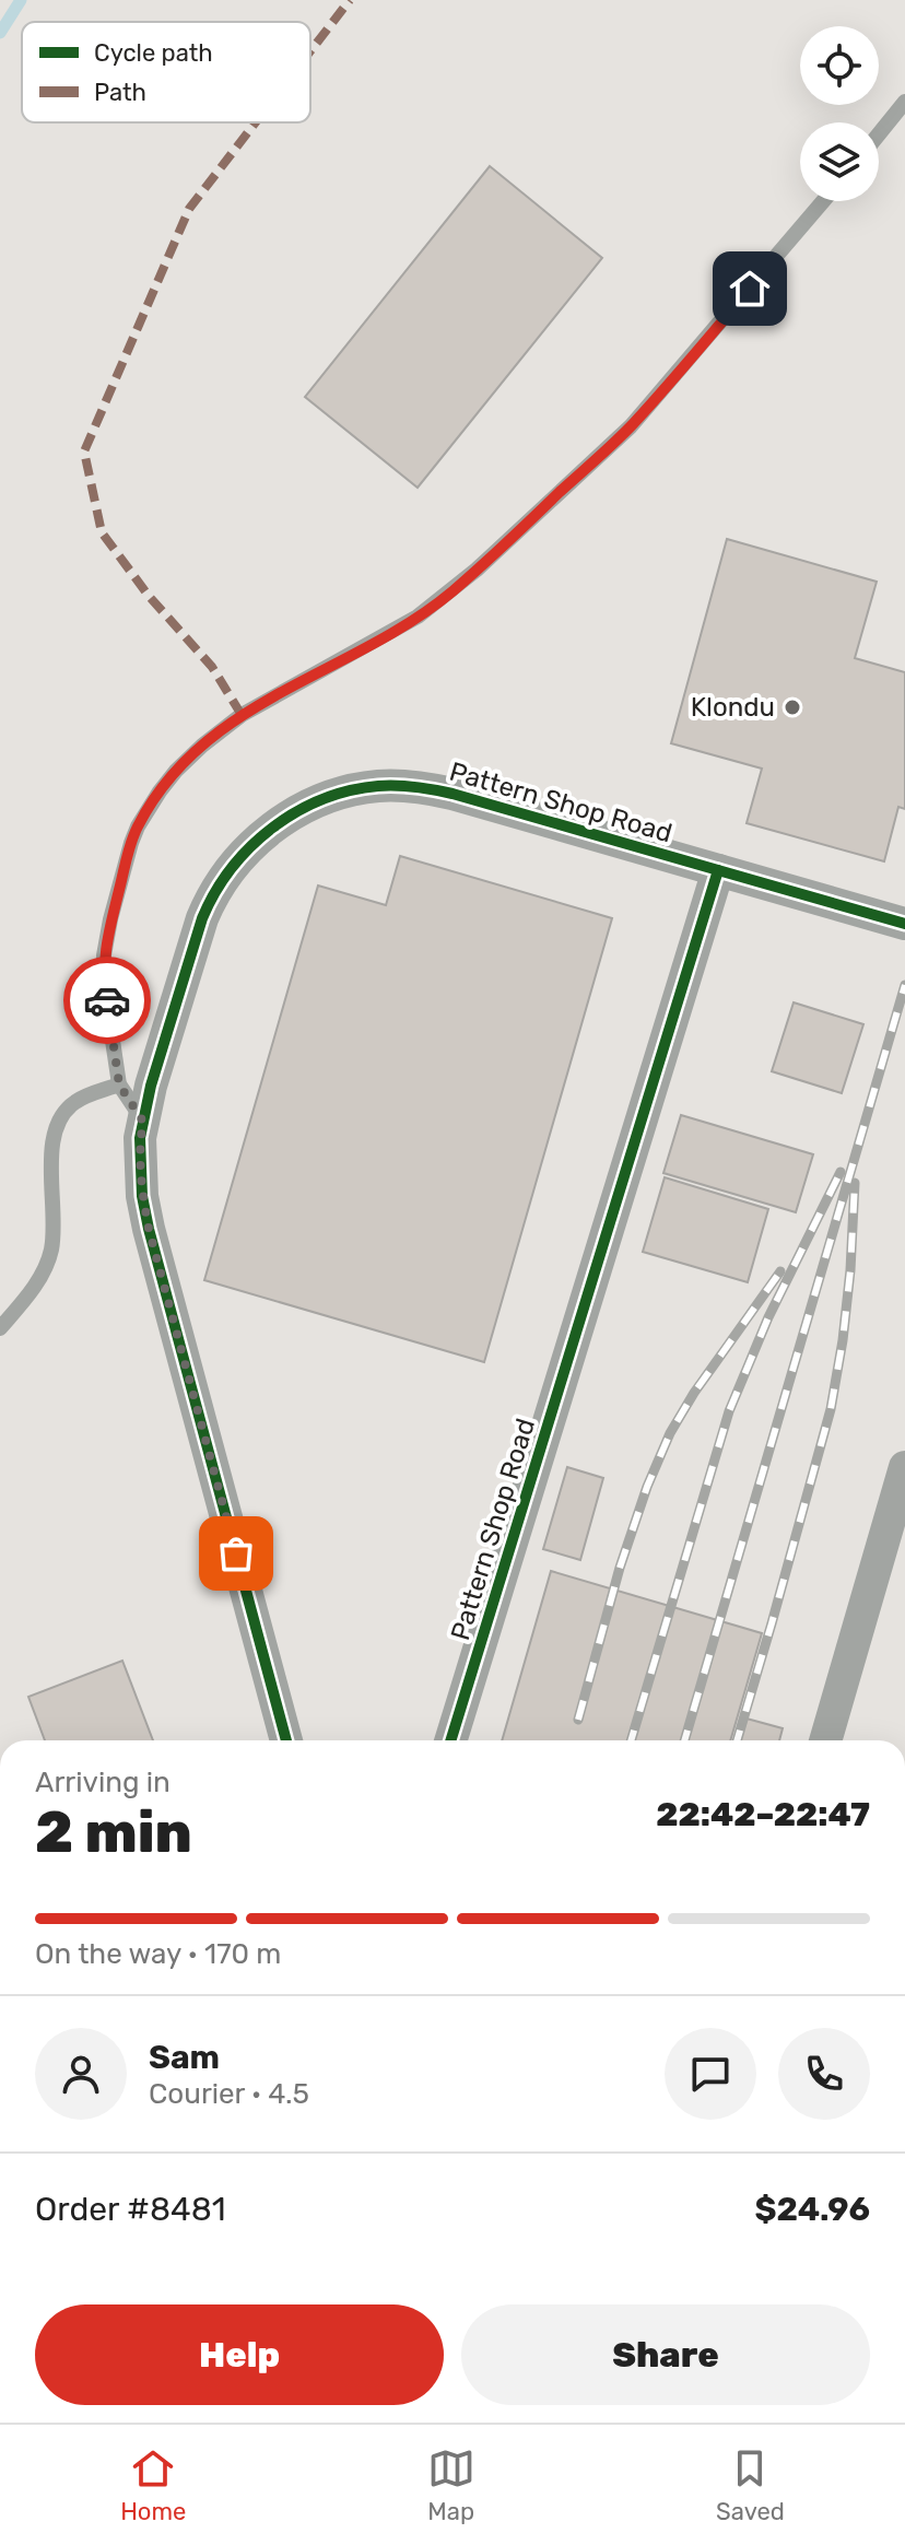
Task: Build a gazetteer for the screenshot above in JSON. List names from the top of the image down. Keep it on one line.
{"streets":{"street":["Pattern Shop Road"]},"places":["Klondu"],"legend":["Cycle path","Path"],"page":{"heading":["2 min","Arriving in","22:42–22:47"],"panel":["Sam","Courier · 4.5","Order #8481","$24.96"],"bar":"On the way · 170 m","buttons":["Help","Share"],"tabs":["Home","Map","Saved"]}}
